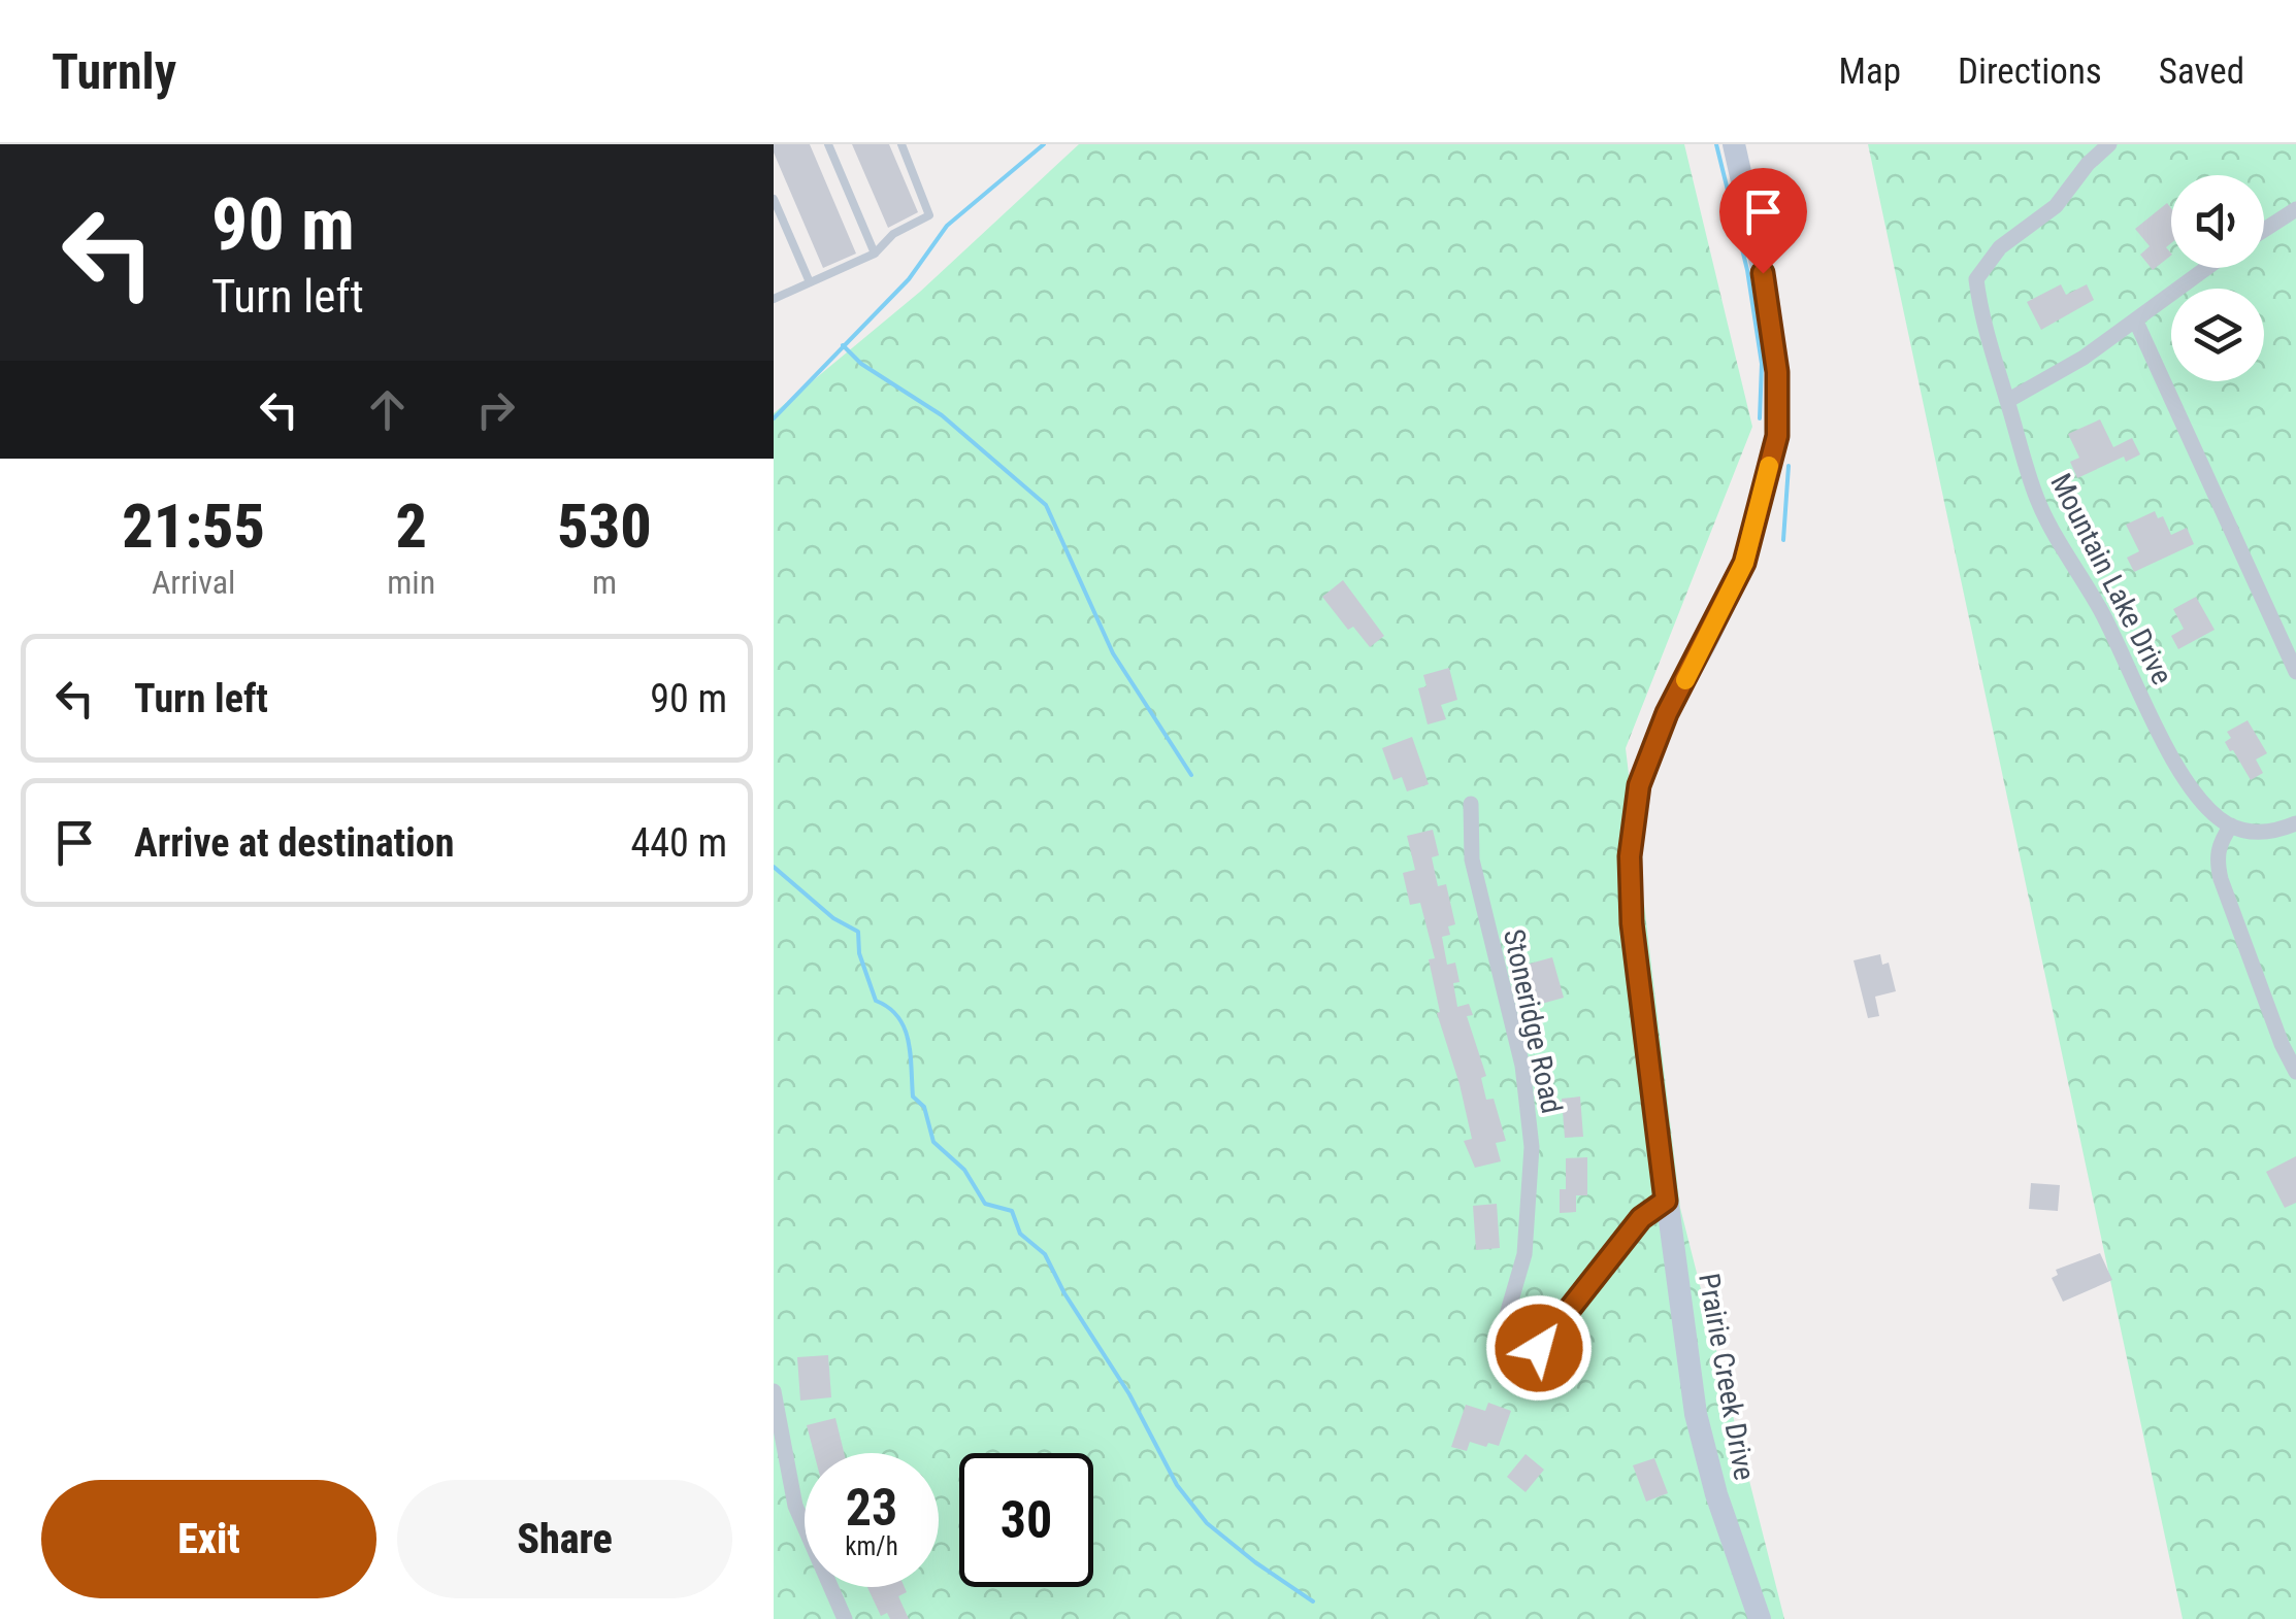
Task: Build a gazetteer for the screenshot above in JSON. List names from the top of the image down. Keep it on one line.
{"streets":{"main road":["Prairie Creek Drive"],"street":["Mountain Lake Drive","Stoneridge Road"]},"crossings":[["Stoneridge Road","Prairie Creek Drive"]],"page":{"header":"Turnly","nav":["Map","Directions","Saved"],"turn":["90 m","Turn left"],"eta":["21:55","Arrival","2","min","530","m"],"list":[{"name":"Turn left","value":"90 m"},{"name":"Arrive at destination","value":"440 m"}],"speed":"23 km/h","limit":"30","buttons":["Exit","Share"]}}
